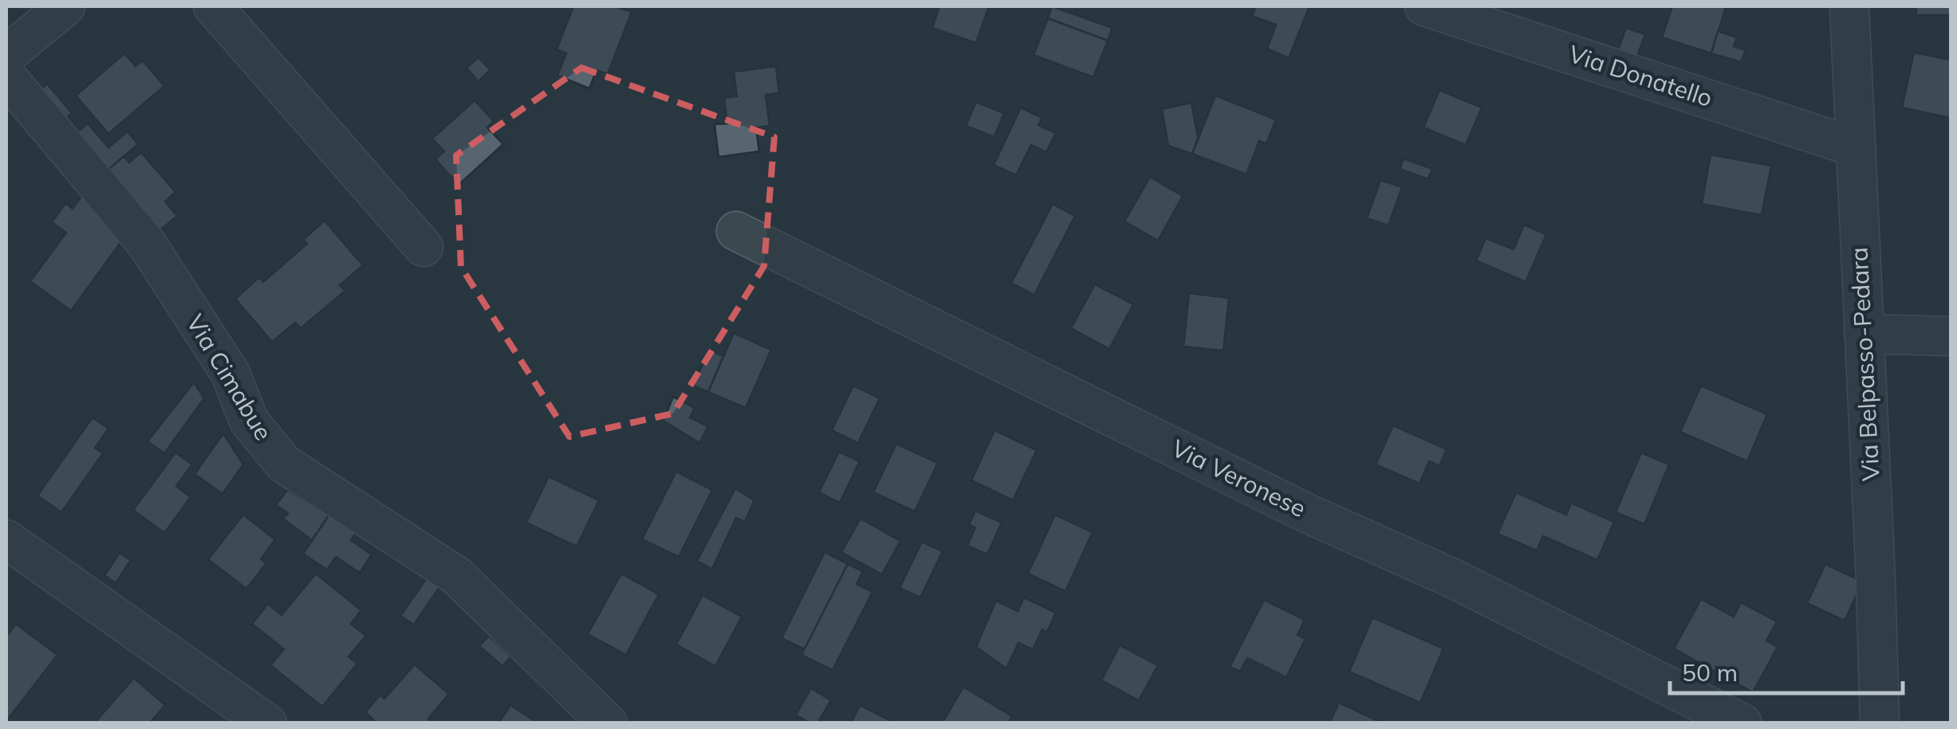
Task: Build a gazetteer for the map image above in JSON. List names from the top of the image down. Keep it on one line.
{"streets":{"street":["Via Donatello","Via Belpasso-Pedara","Via Cimabue","Via Veronese"]},"crossings":[["Via Donatello","Via Belpasso-Pedara"]],"scale_bar":"50 m"}
